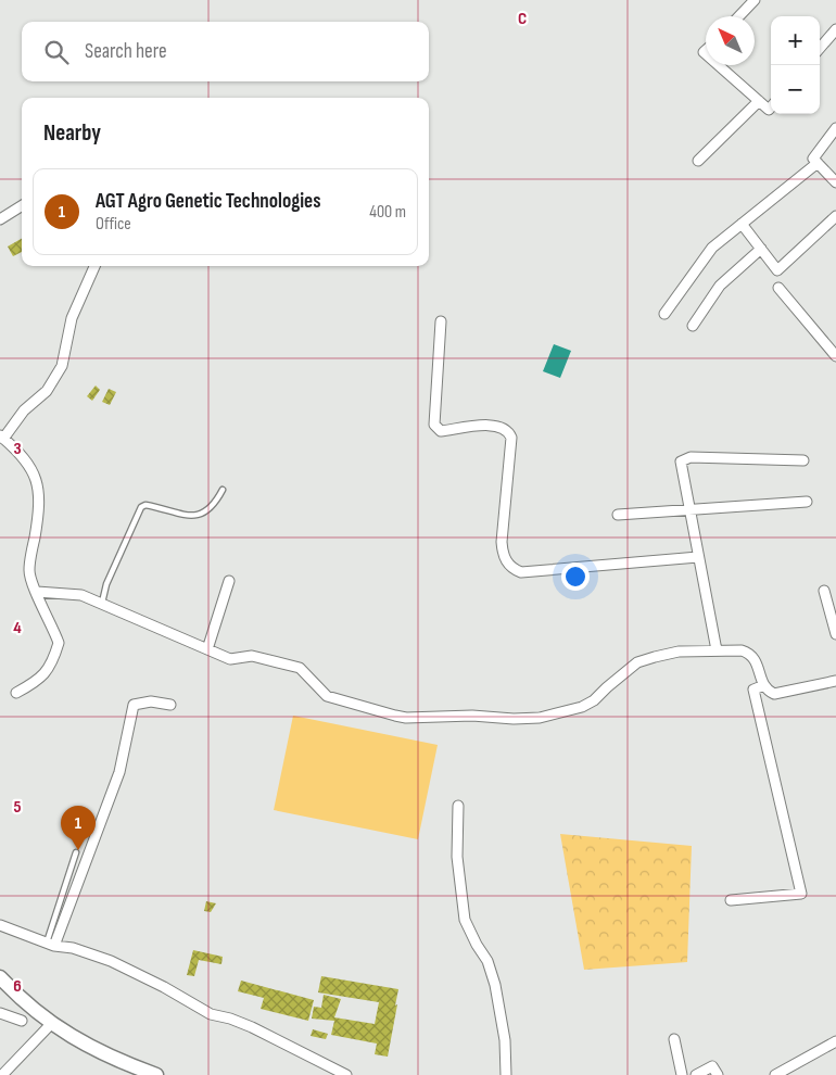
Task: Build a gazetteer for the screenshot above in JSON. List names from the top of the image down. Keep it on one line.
{"north":"top left","page":{"map_buttons":["+","−"],"search":"Search here","heading":"Nearby","list":[{"mark":"1","name":"AGT Agro Genetic Technologies","note":"Office","value":"400 m"}],"pins":"1"},"grid":{"columns":["C"],"rows":["3","4","5","6"]}}
